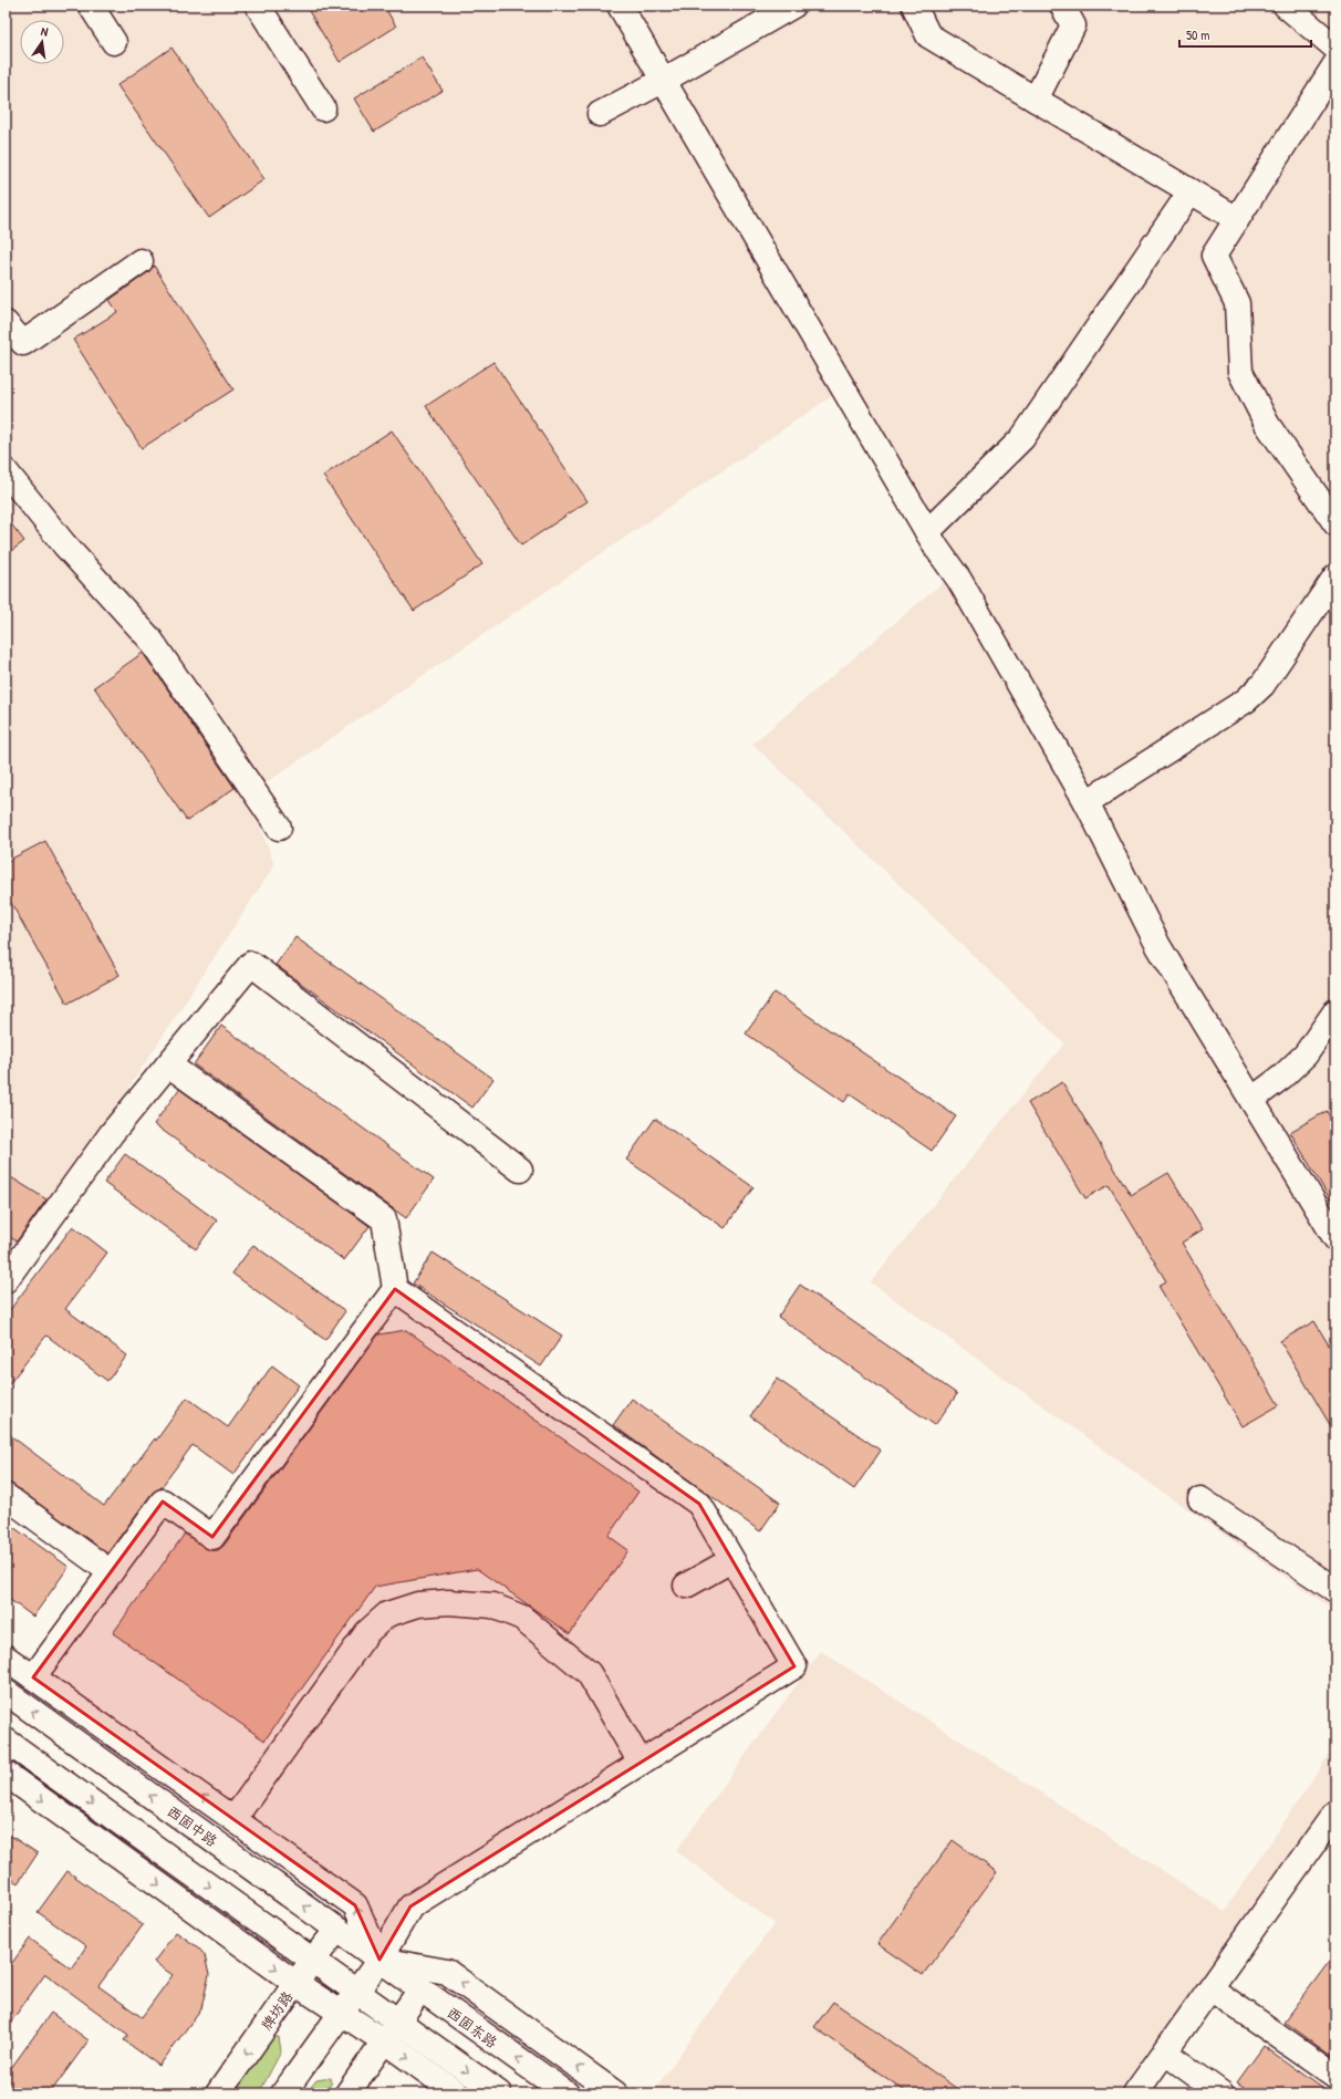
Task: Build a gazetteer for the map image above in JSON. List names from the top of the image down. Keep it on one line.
{"streets":{"street":["西固中路","牌坊路","西固东路"]},"crossings":[["西固中路","牌坊路"],["西固中路","西固东路"]],"scale_bar":"50 m","north":"top"}
